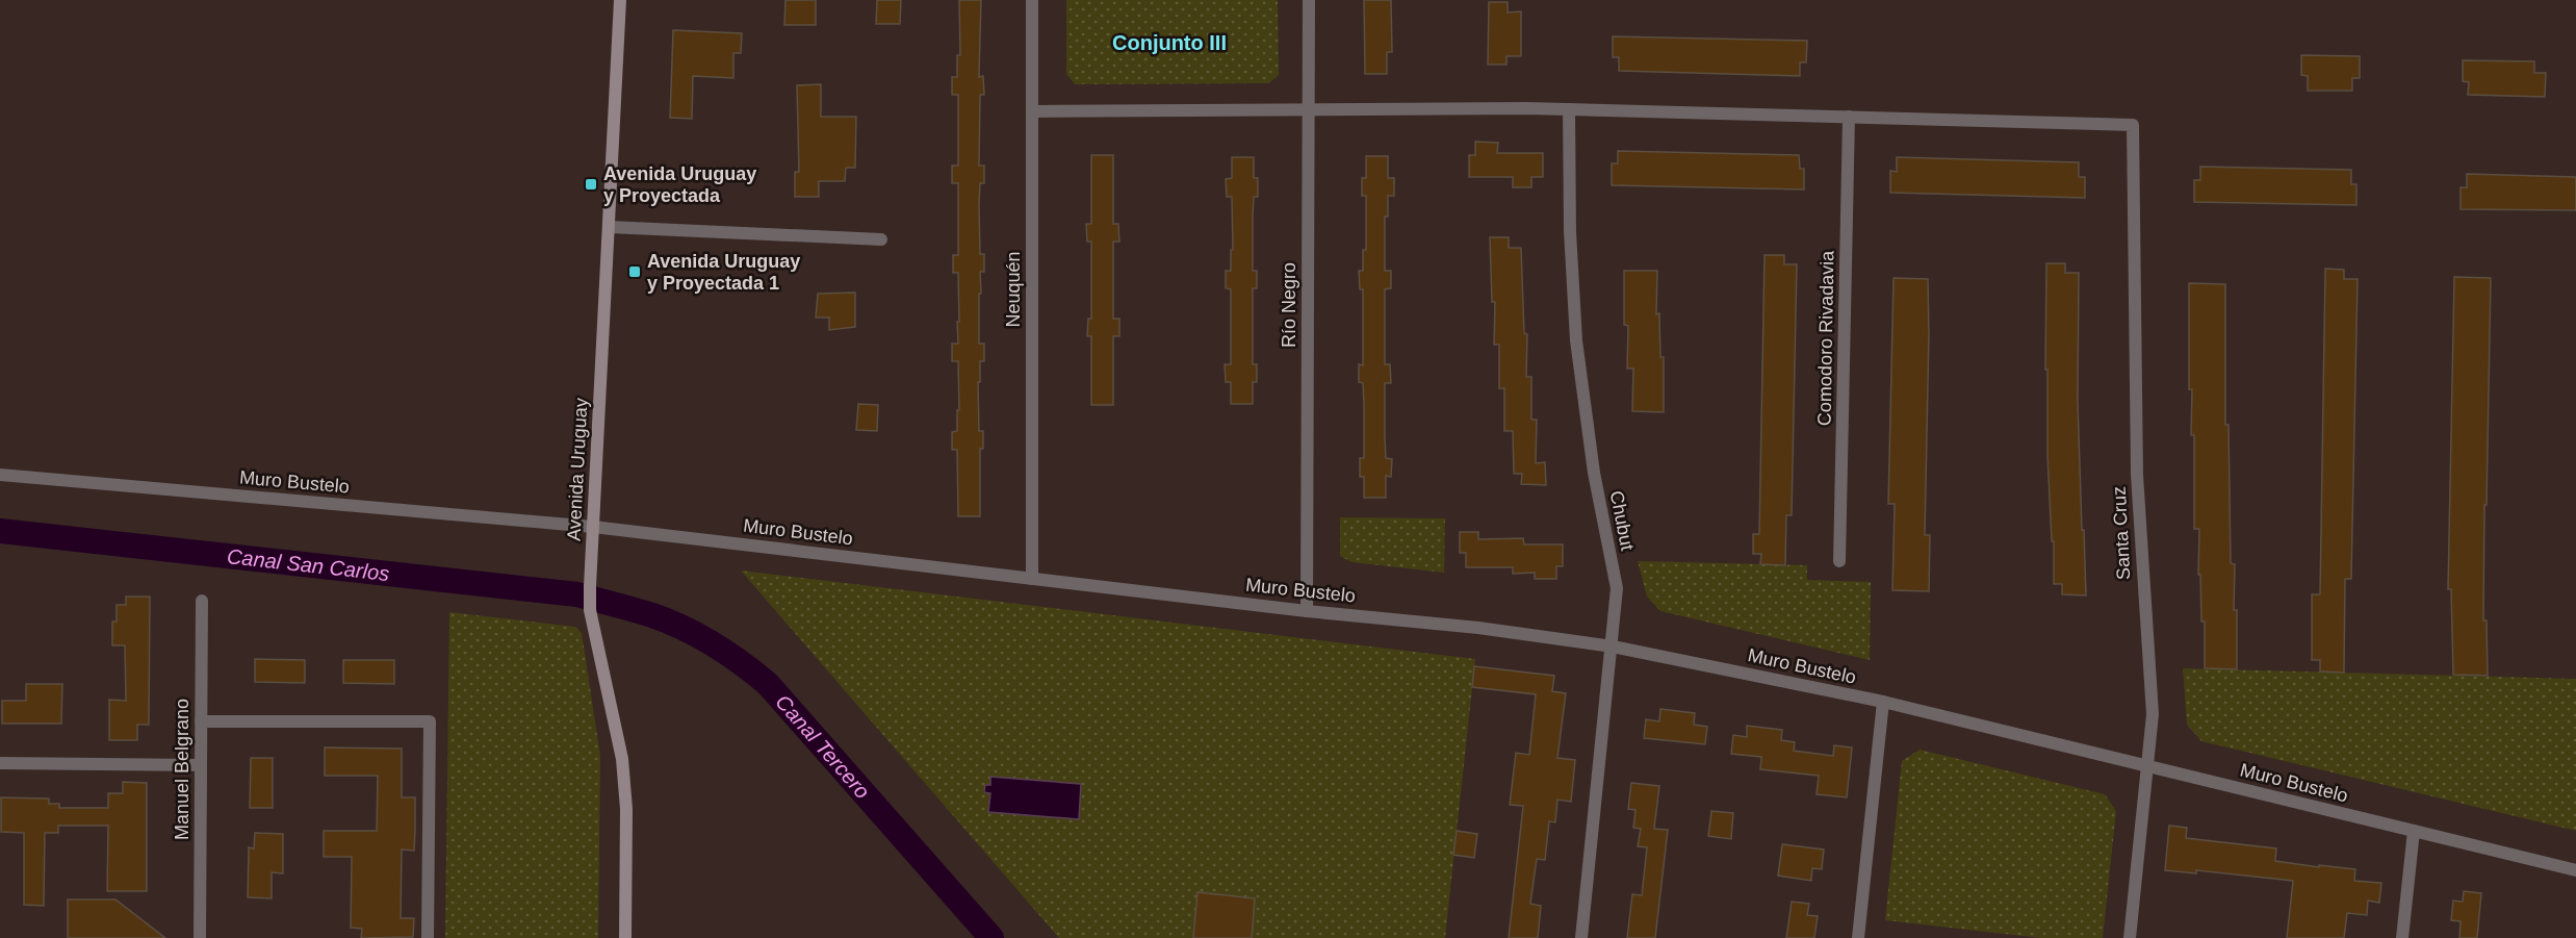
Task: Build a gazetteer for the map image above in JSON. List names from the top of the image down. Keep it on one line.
{"streets":{"main road":["Avenida Uruguay"],"street":["Neuquén","Río Negro","Comodoro Rivadavia","Muro Bustelo","Chubut","Santa Cruz","Manuel Belgrano"]},"crossings":[["Neuquén","Muro Bustelo"],["Río Negro","Muro Bustelo"],["Comodoro Rivadavia","Santa Cruz"],["Avenida Uruguay","Muro Bustelo"],["Muro Bustelo","Chubut"],["Muro Bustelo","Santa Cruz"]],"districts":["Conjunto III"],"water":["Canal San Carlos","Canal Tercero"],"places":{"transit":["Avenida Uruguay y Proyectada","Avenida Uruguay y Proyectada 1"]}}
